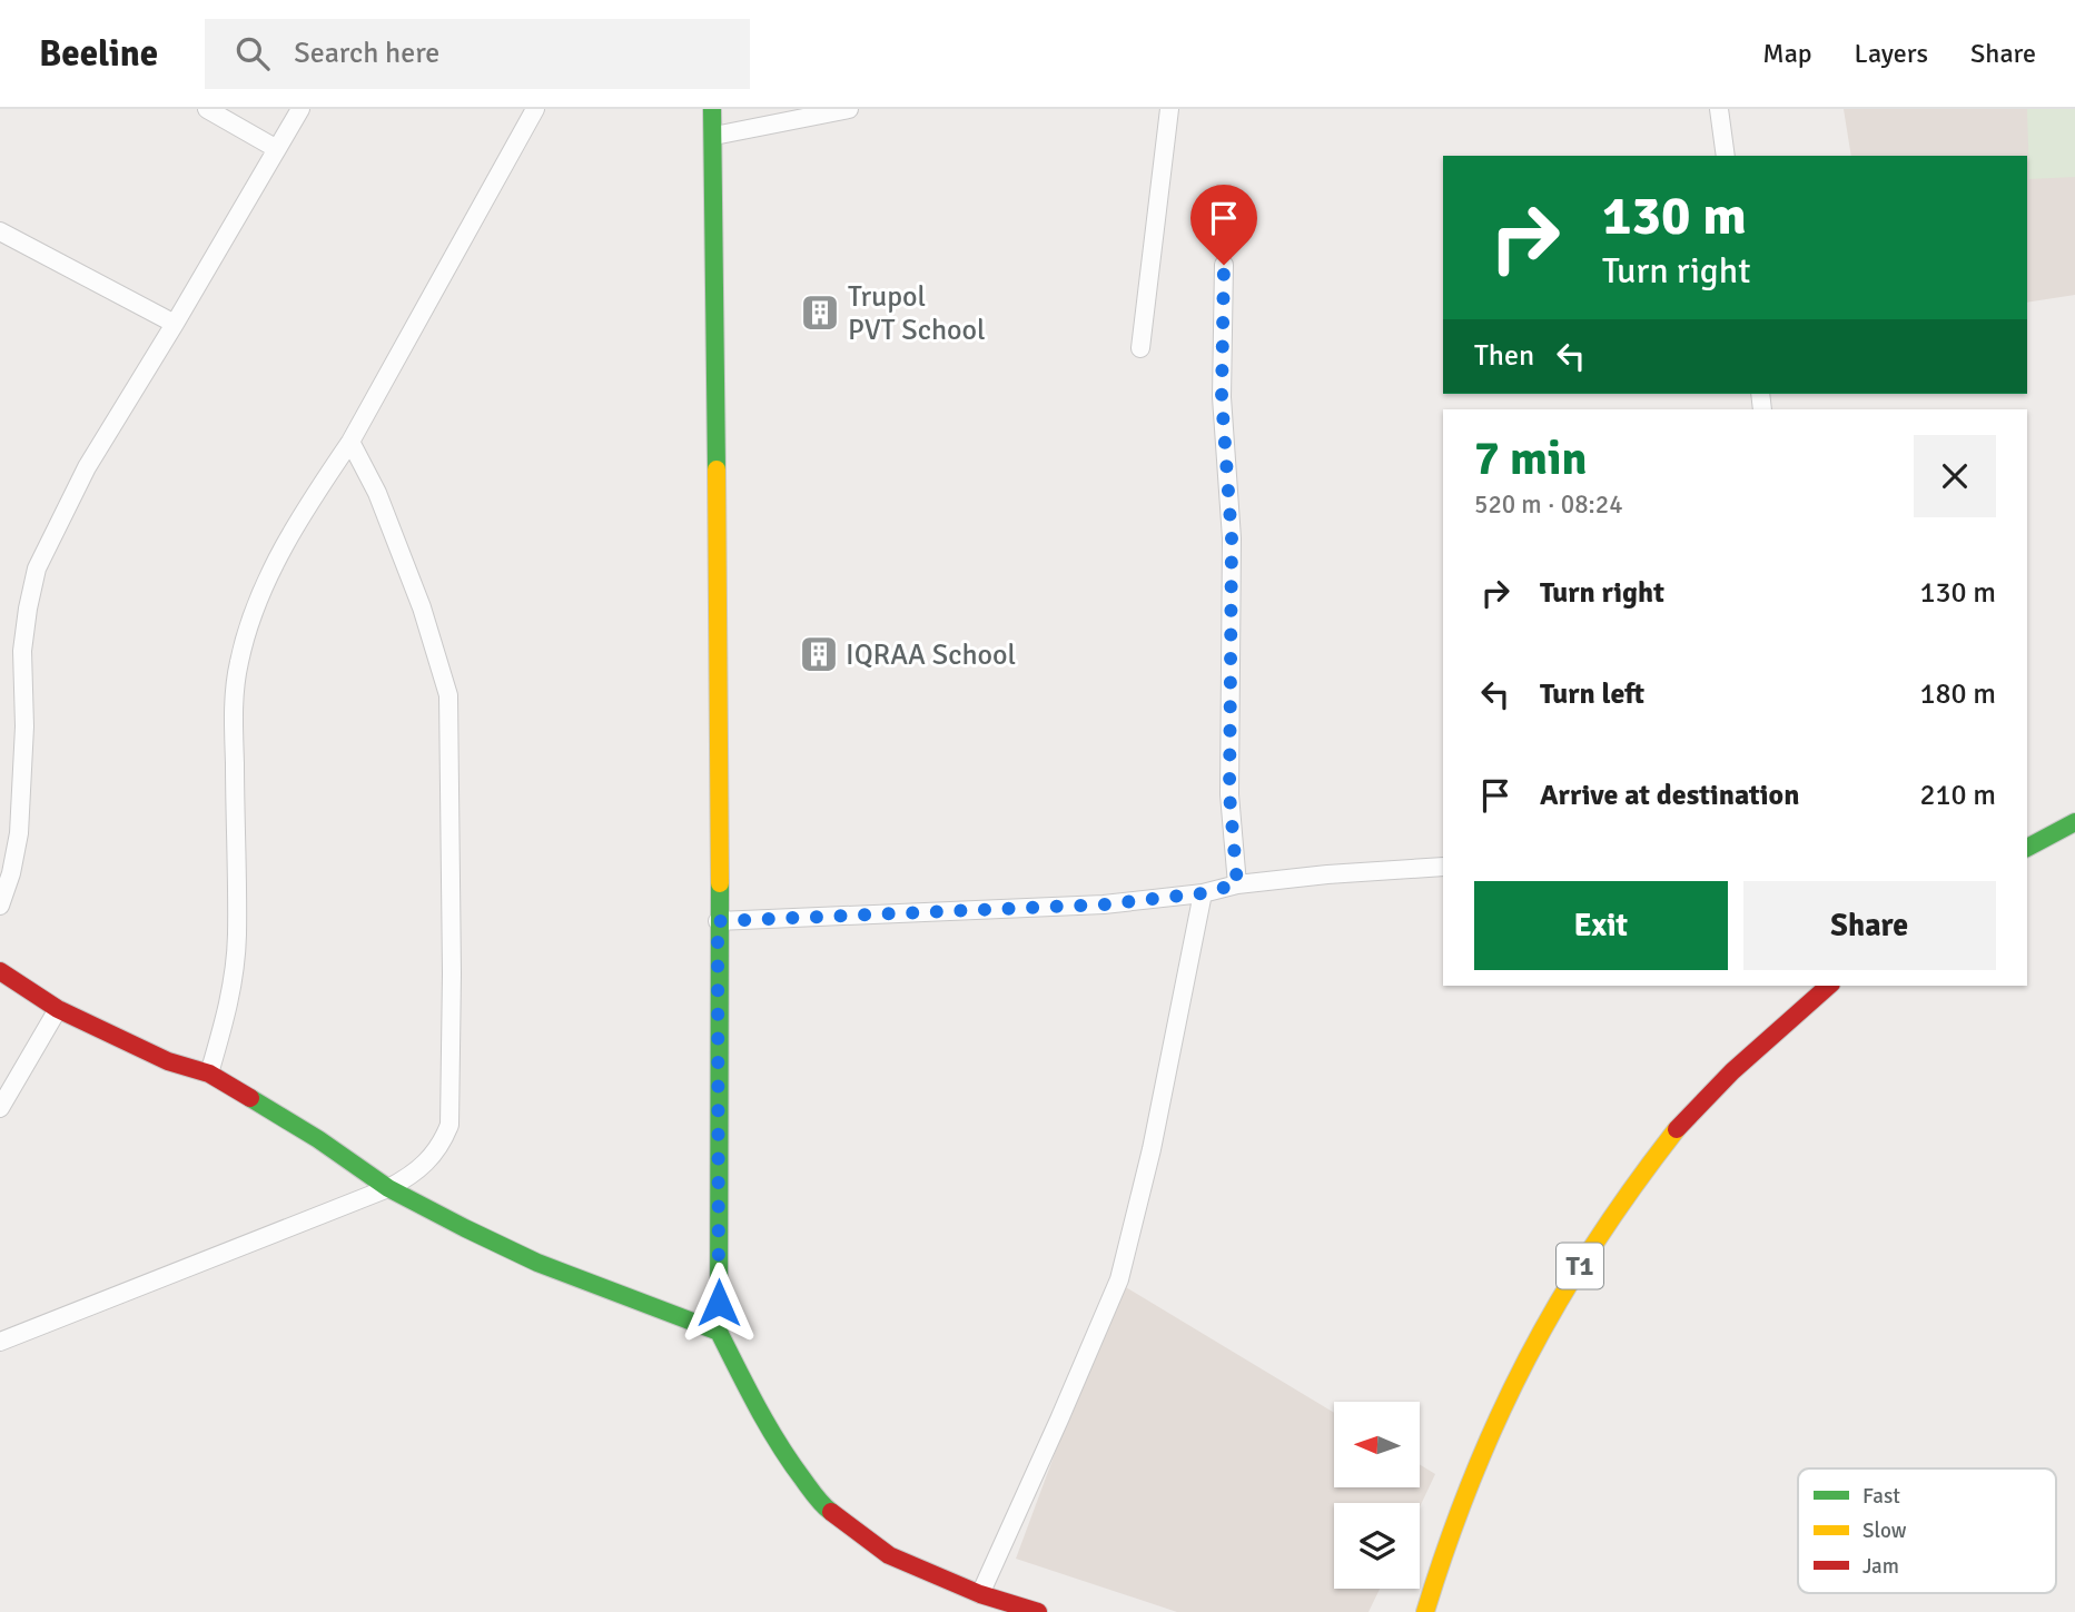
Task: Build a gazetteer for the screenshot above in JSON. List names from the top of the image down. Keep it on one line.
{"streets":{"main road":["T1"]},"places":{"building":["Trupol PVT School","IQRAA School"]},"legend":["Fast","Slow","Jam"],"north":"left","page":{"header":"Beeline","search":"Search here","nav":["Map","Layers","Share"],"turn":["130 m","Turn right"],"then":"Then","heading":["7 min","520 m · 08:24"],"list":[{"name":"Turn right","value":"130 m"},{"name":"Turn left","value":"180 m"},{"name":"Arrive at destination","value":"210 m"}],"buttons":["Exit","Share"]}}
